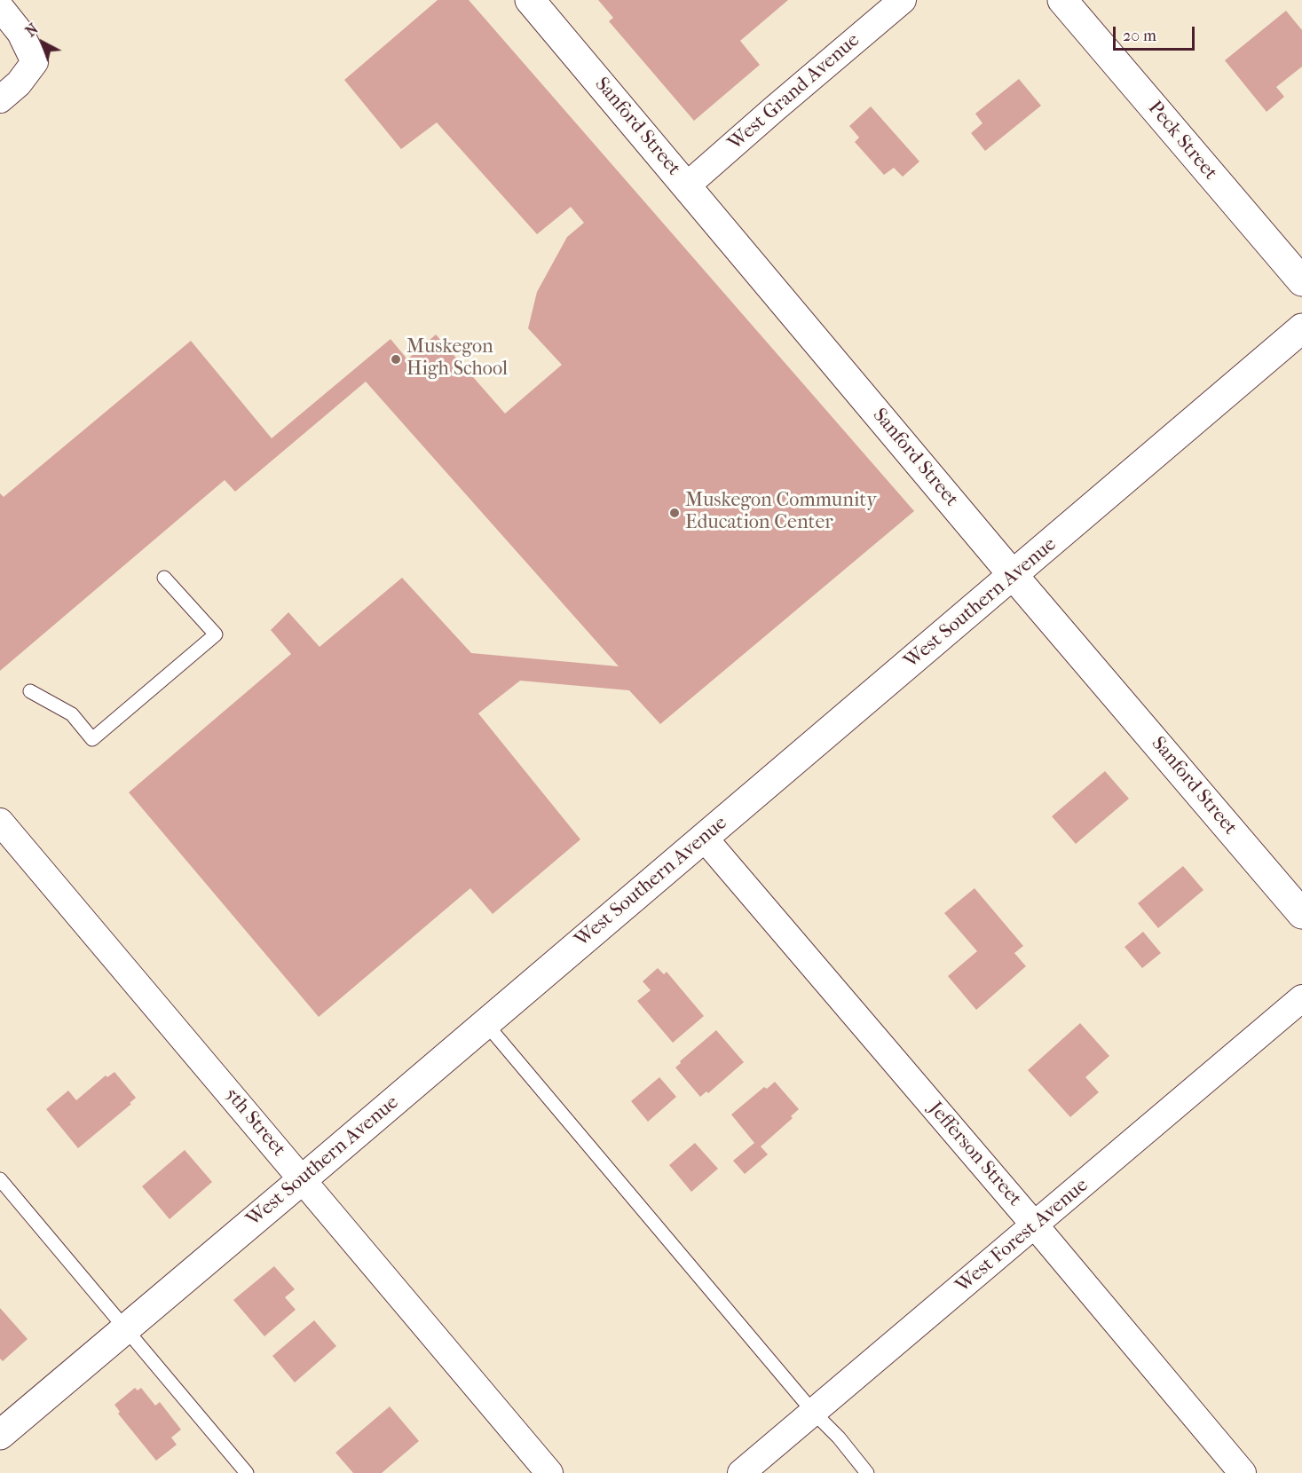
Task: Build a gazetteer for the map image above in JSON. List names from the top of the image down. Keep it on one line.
{"streets":{"street":["West Grand Avenue","Sanford Street","Peck Street","West Southern Avenue","5th Street","Jefferson Street","West Forest Avenue"]},"crossings":[["West Grand Avenue","Sanford Street"],["Sanford Street","West Southern Avenue"],["West Southern Avenue","5th Street"],["West Southern Avenue","Jefferson Street"],["Jefferson Street","West Forest Avenue"]],"places":["Muskegon High School","Muskegon Community Education Center"],"scale_bar":"20 m","north":"top left"}
